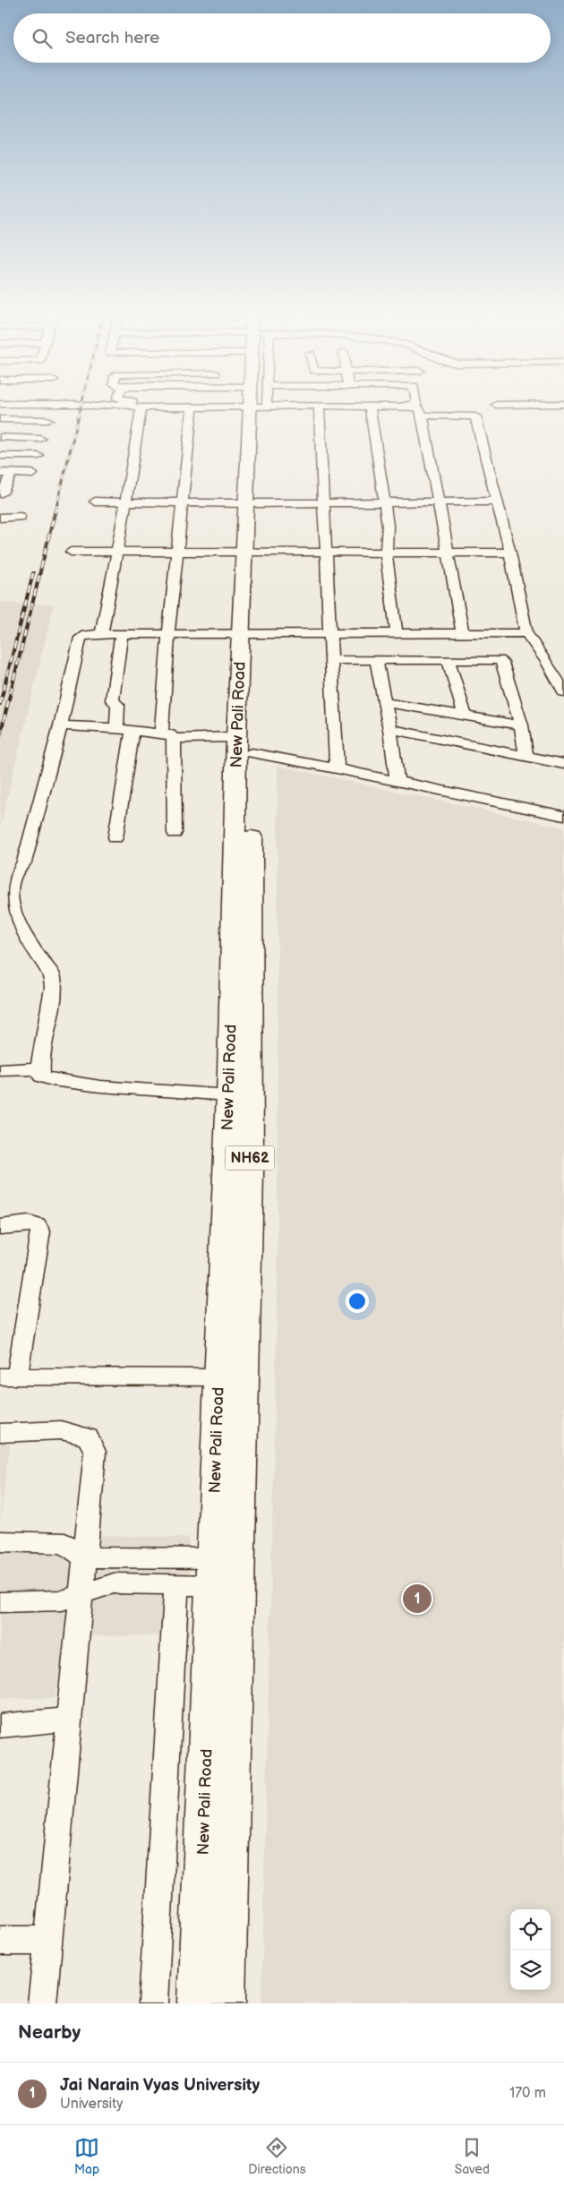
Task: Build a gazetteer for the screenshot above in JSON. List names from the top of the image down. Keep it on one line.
{"streets":{"highway":["New Pali Road","NH62"]},"page":{"search":"Search here","pins":"1","heading":"Nearby","list":[{"mark":"1","name":"Jai Narain Vyas University","note":"University","value":"170 m"}],"nav":["Map","Directions","Saved"]}}
